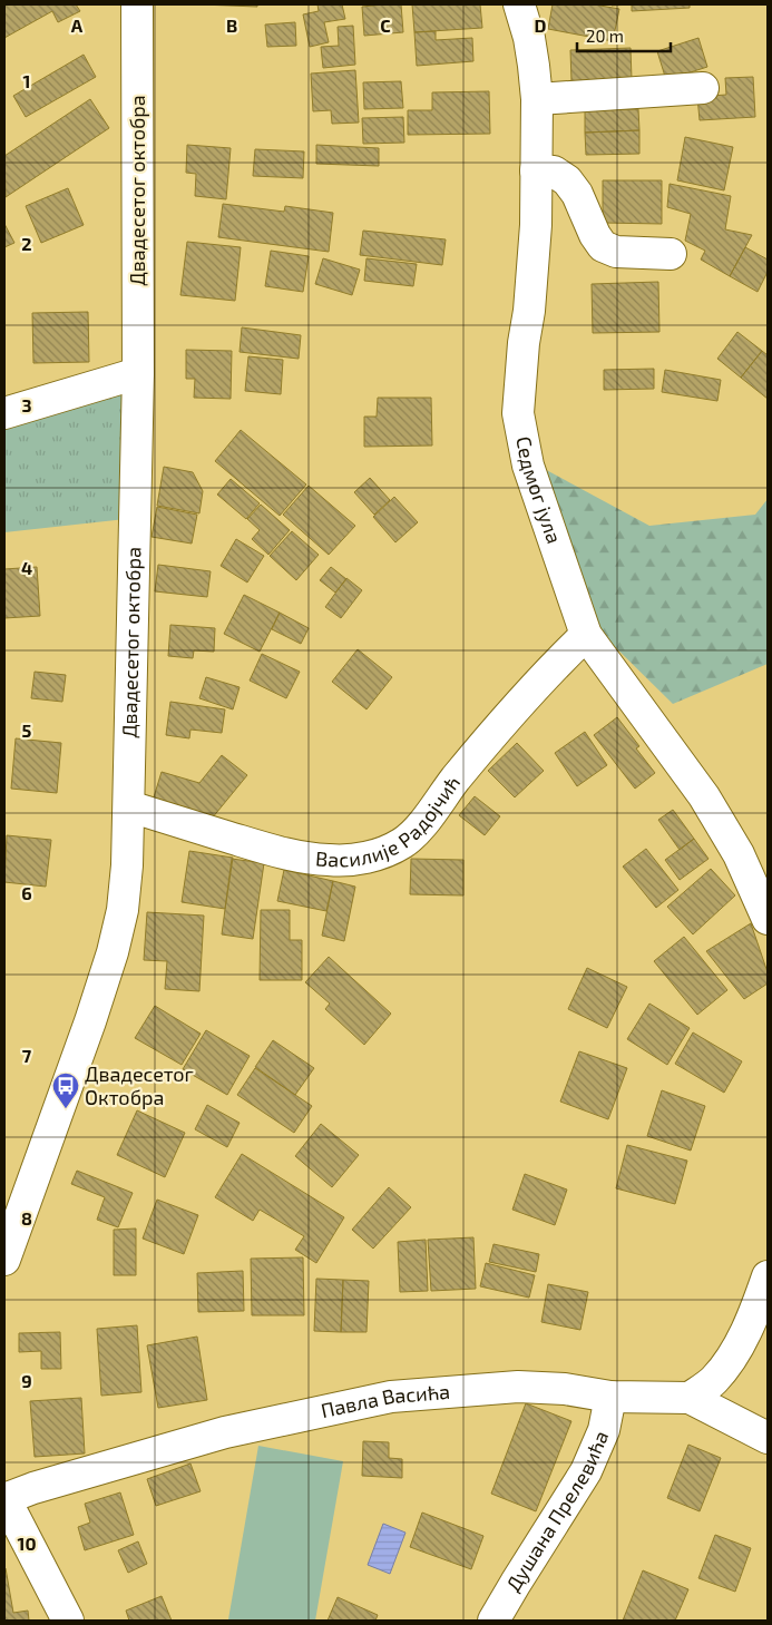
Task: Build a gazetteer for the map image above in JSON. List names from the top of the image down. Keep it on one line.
{"streets":{"street":["Двадесетог октобра","Седмог јула","Василије Радојчић","Павла Васића","Душана Прелевића"]},"crossings":[["Двадесетог октобра","Василије Радојчић"],["Седмог јула","Василије Радојчић"],["Павла Васића","Душана Прелевића"]],"places":{"bus stop":["Двадесетог Октобра"]},"scale_bar":"20 m","grid":{"columns":["A","B","C","D"],"rows":["1","2","3","4","5","6","7","8","9","10"]}}
